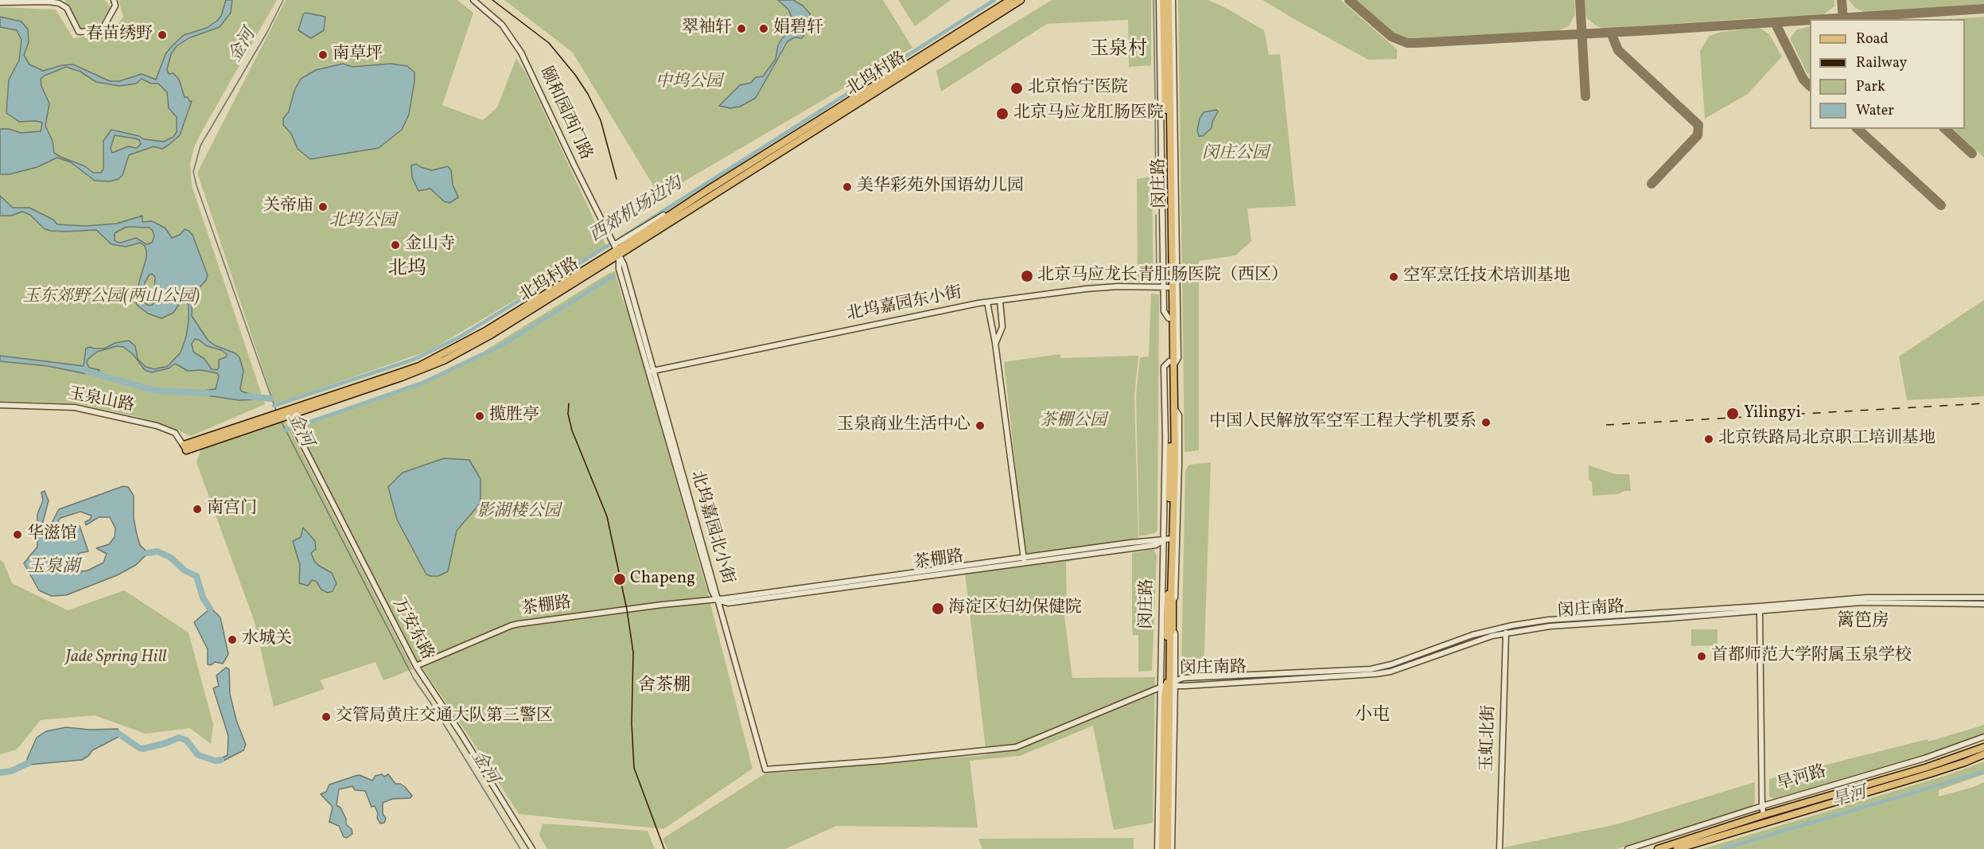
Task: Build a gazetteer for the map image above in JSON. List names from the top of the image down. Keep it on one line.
{"streets":{"main road":["北坞村路","闵庄路","旱河路"],"street":["颐和园西门路","北坞嘉园东小街","玉泉山路","北坞嘉园北小街","茶棚路","闵庄南路","万安东路","玉虹北街"]},"crossings":[["北坞村路","颐和园西门路"],["北坞村路","玉泉山路"],["北坞村路","北坞嘉园北小街"],["北坞村路","万安东路"],["颐和园西门路","北坞嘉园北小街"],["闵庄路","北坞嘉园东小街"],["闵庄路","北坞嘉园北小街"],["闵庄路","茶棚路"],["闵庄路","闵庄南路"],["北坞嘉园东小街","北坞嘉园北小街"],["北坞嘉园北小街","茶棚路"],["北坞嘉园北小街","闵庄南路"],["茶棚路","万安东路"],["闵庄南路","玉虹北街"]],"districts":["玉泉村","北坞","篱笆房","舍茶棚","小屯"],"water":["金河","西郊机场边沟","玉泉湖","旱河"],"parks":["中坞公园","闵庄公园","北坞公园","玉东郊野公园(两山公园)","茶棚公园","影湖楼公园","Jade Spring Hill"],"places":["翠袖轩","娟碧轩","春苗绣野","南草坪","北京怡宁医院","北京马应龙肛肠医院","美华彩苑外国语幼儿园","关帝庙","金山寺","北京马应龙长青肛肠医院（西区）","空军烹饪技术培训基地","Yilingyi","揽胜亭","中国人民解放军空军工程大学机要系","玉泉商业生活中心","北京铁路局北京职工培训基地","南宫门","华滋馆","Chapeng","海淀区妇幼保健院","水城关","首都师范大学附属玉泉学校","交管局黄庄交通大队第三警区"],"legend":["Road","Railway","Park","Water"]}
